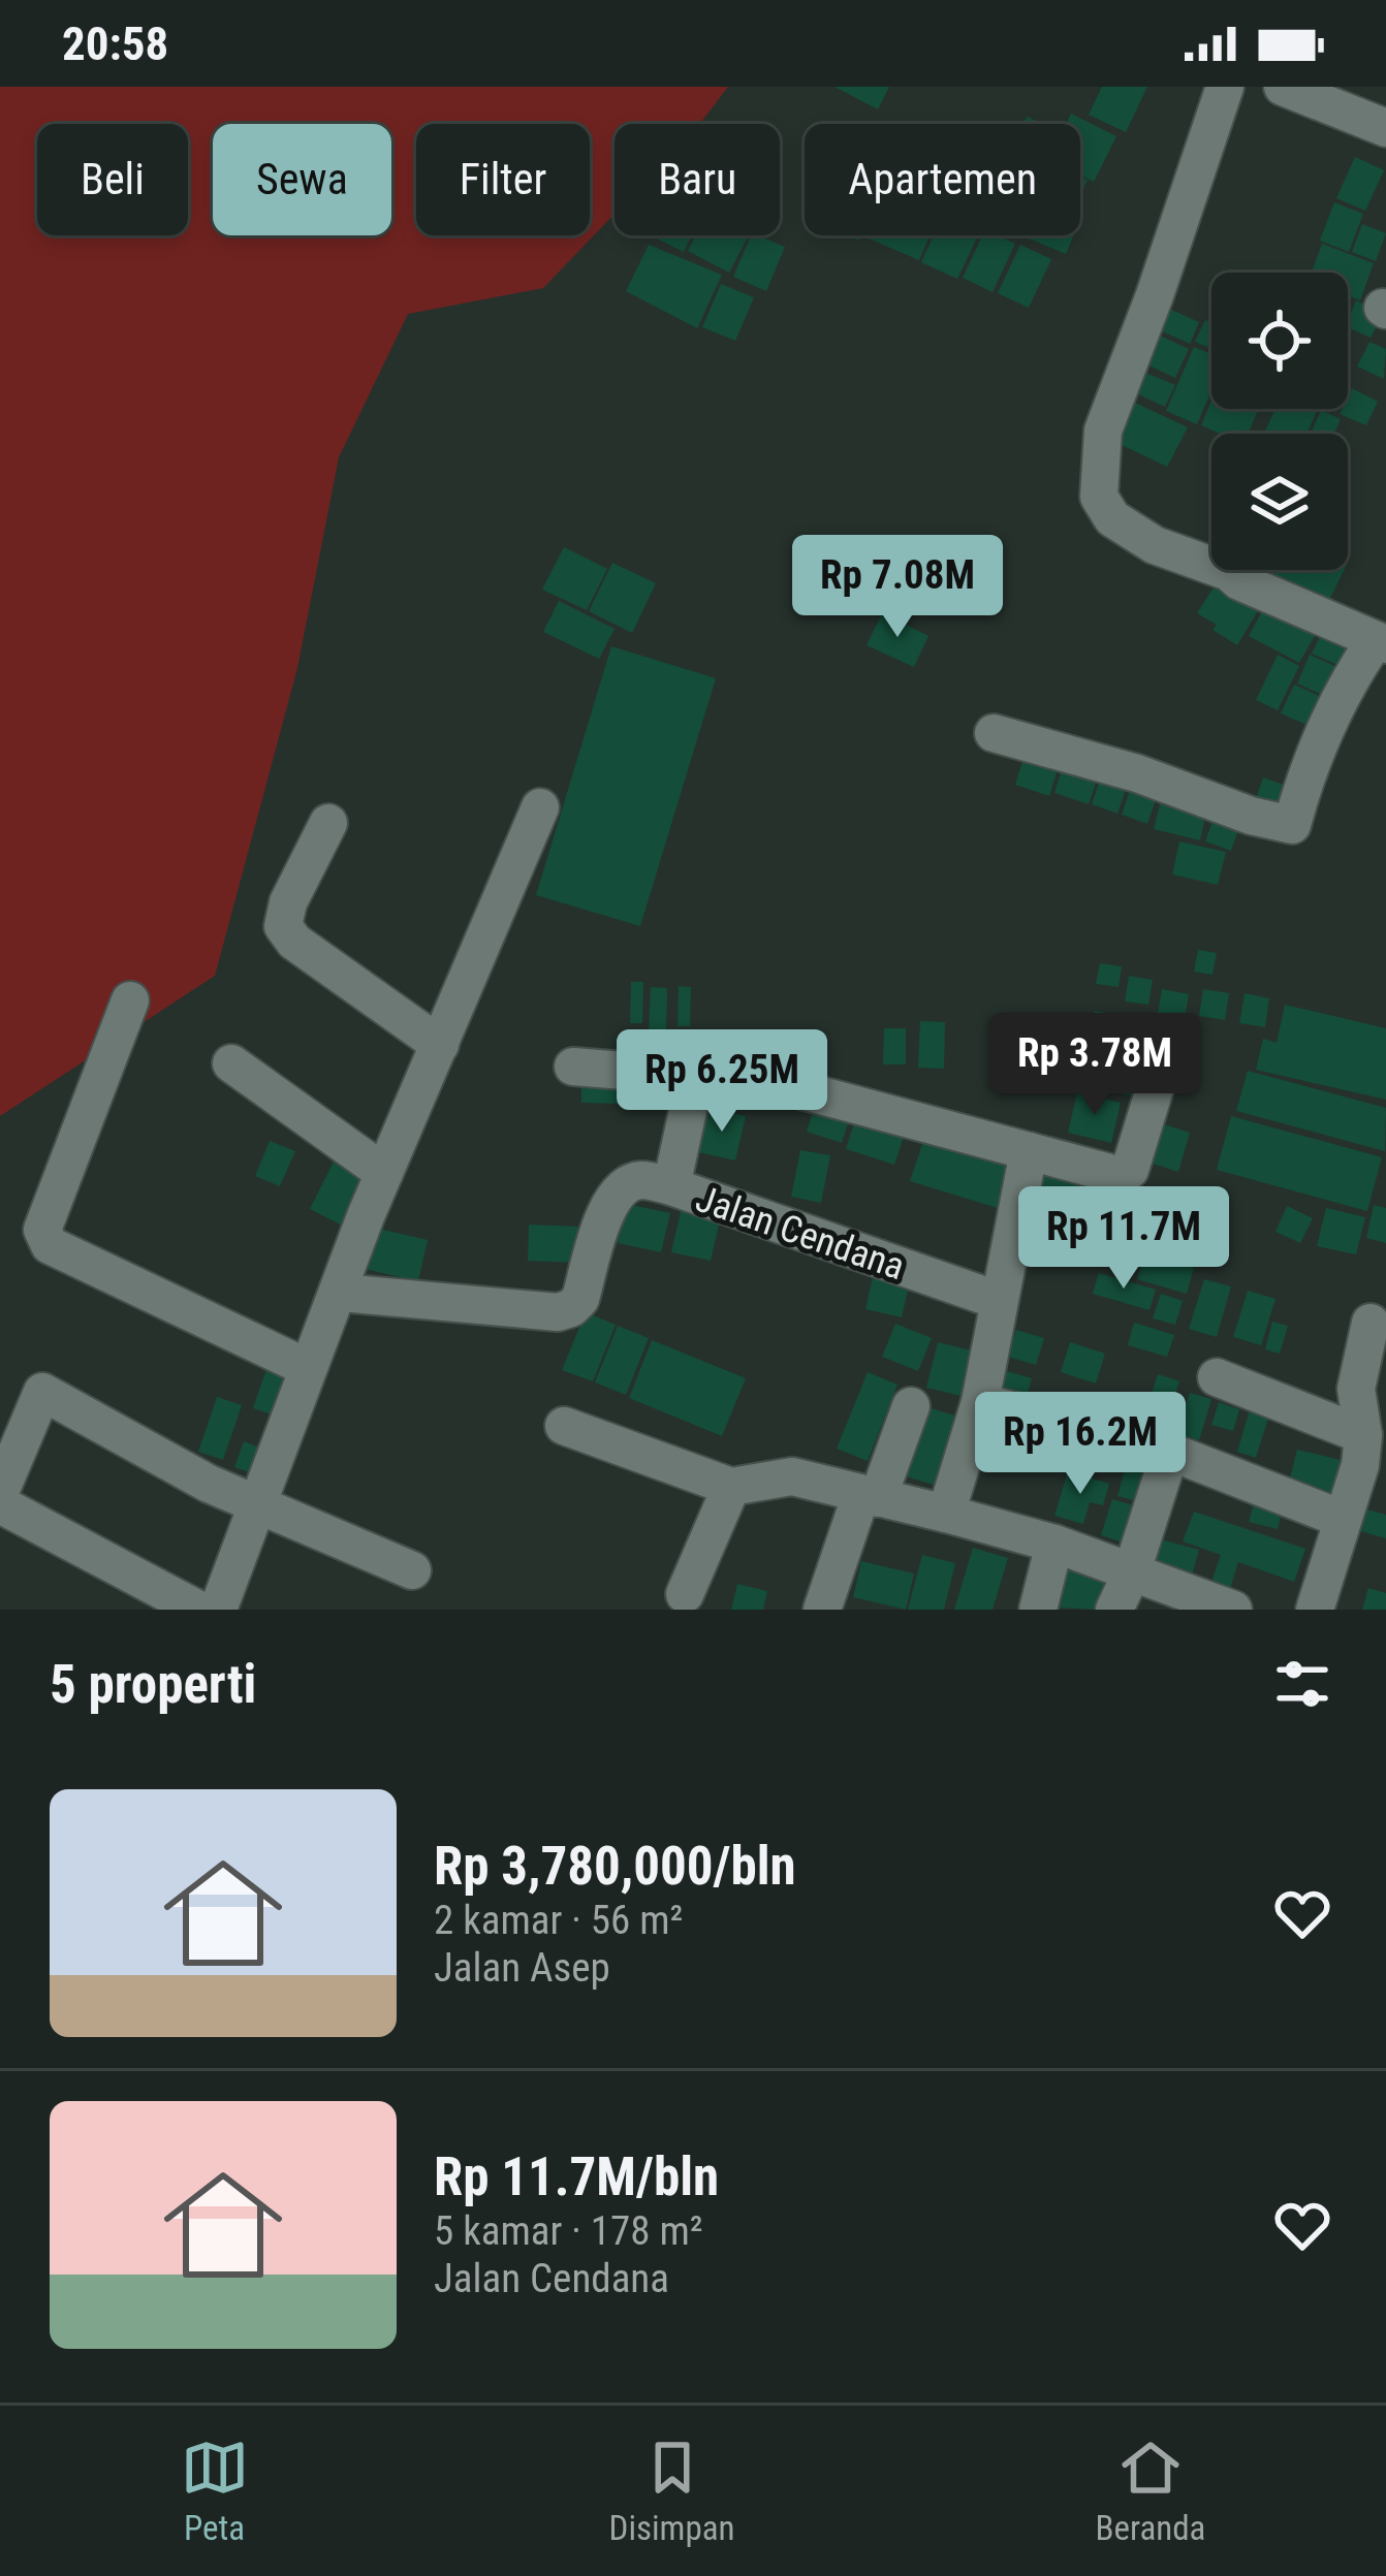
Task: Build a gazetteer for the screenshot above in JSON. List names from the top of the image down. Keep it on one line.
{"streets":{"street":["Jalan Cendana"]},"page":{"status":"20:58","chip":["Beli","Sewa","Filter","Baru","Apartemen"],"price":["Rp 7.08M","Rp 3.78M","Rp 6.25M","Rp 11.7M","Rp 16.2M"],"heading":"5 properti","list":[{"name":"Rp 3,780,000/bln","note":"2 kamar · 56 m² · Jalan Asep"},{"name":"Rp 11.7M/bln","note":"5 kamar · 178 m² · Jalan Cendana"}],"tabs":["Peta","Disimpan","Beranda"]}}
